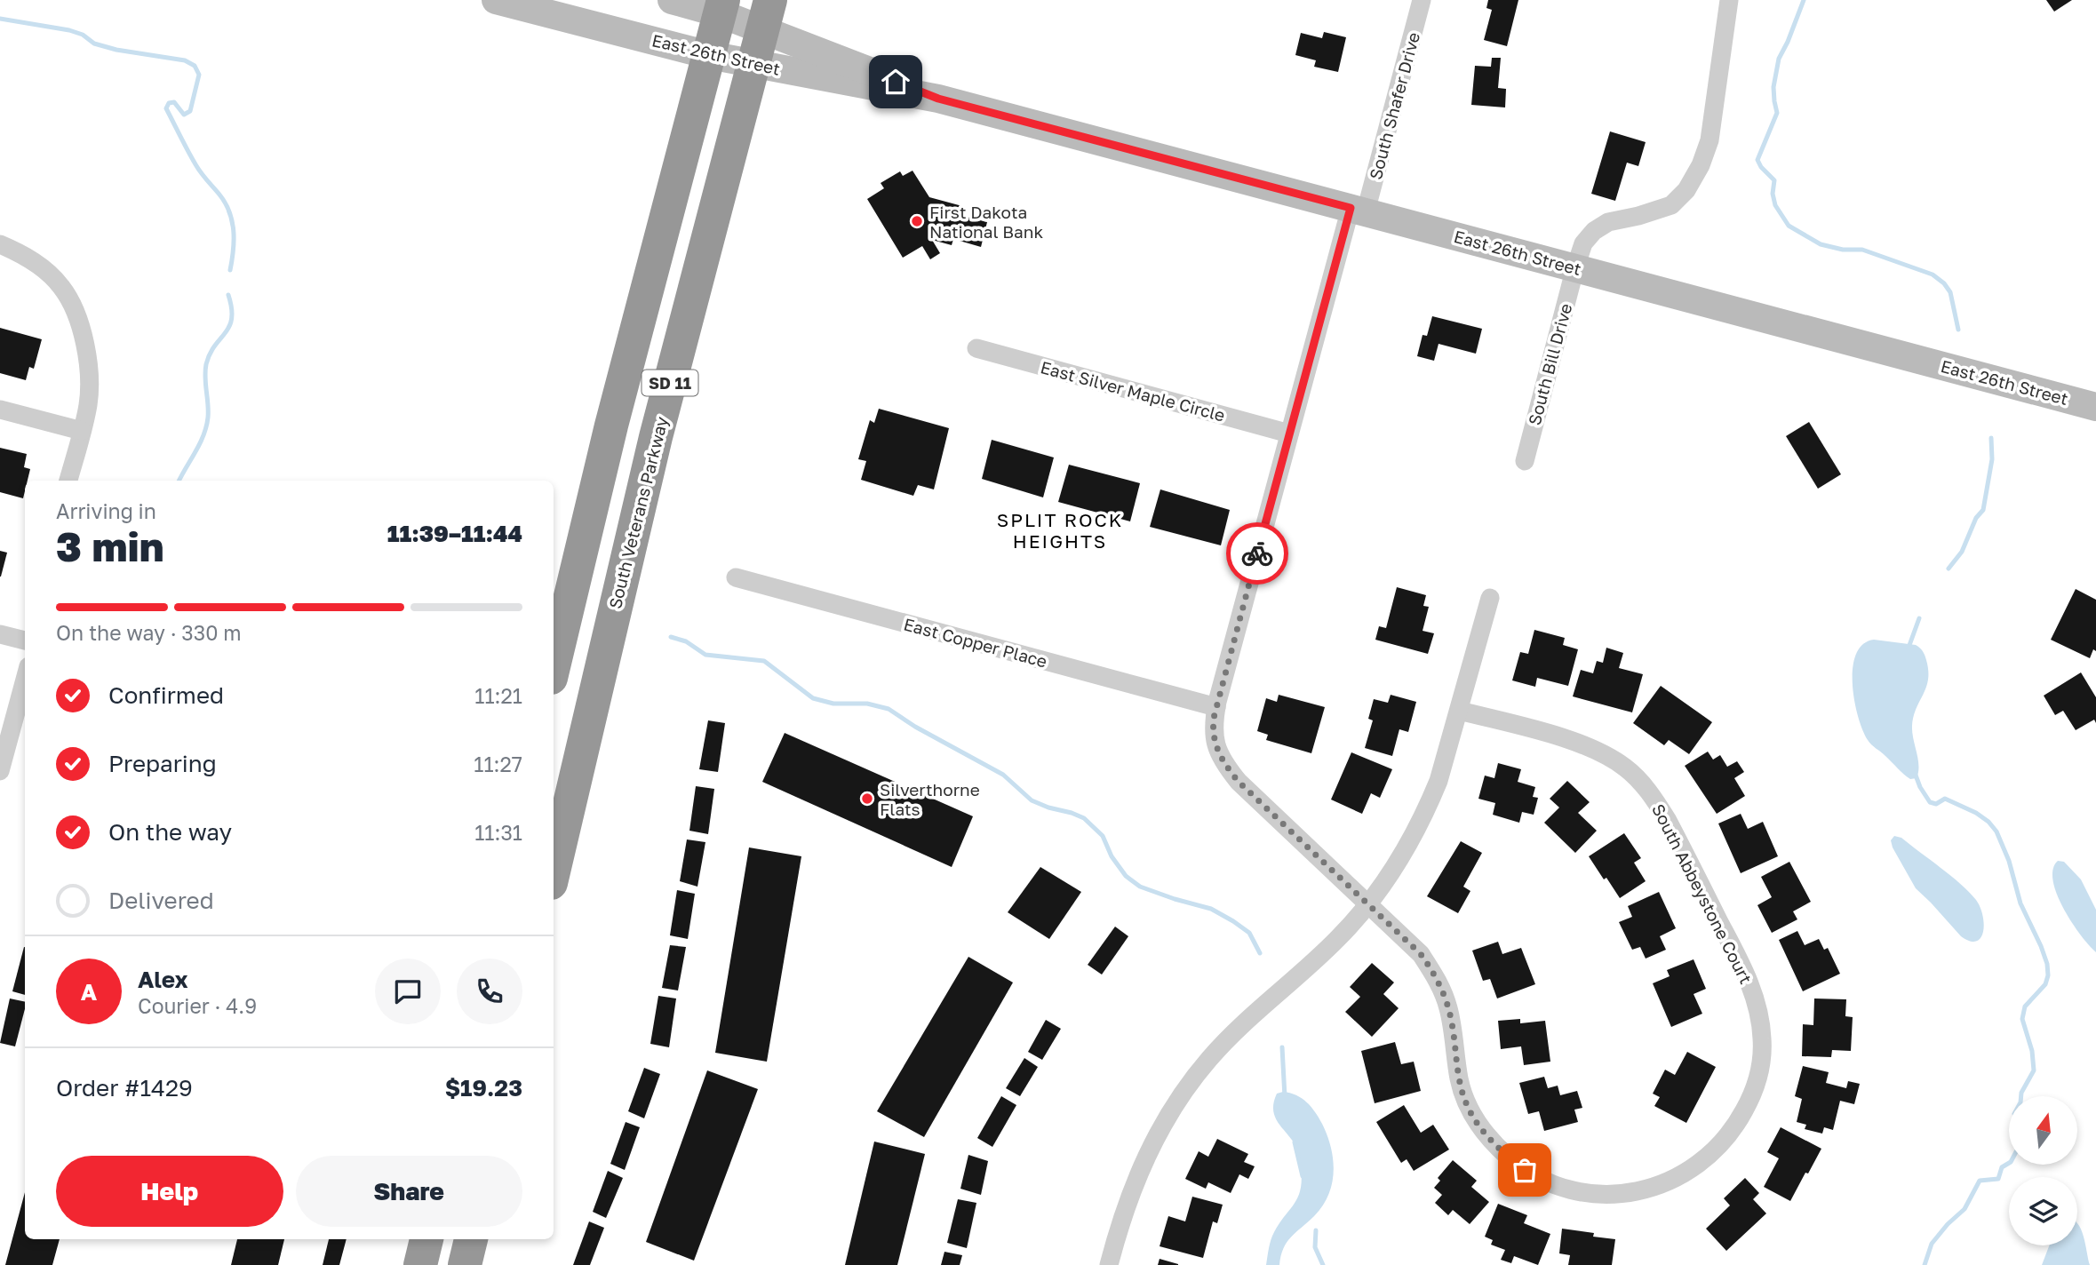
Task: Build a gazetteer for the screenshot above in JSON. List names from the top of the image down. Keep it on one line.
{"streets":{"highway":["SD 11","South Veterans Parkway"],"main road":["East 26th Street"],"street":["South Shafer Drive","South Bill Drive","East Silver Maple Circle","East Copper Place","South Abbeystone Court"]},"crossings":[["East 26th Street","South Shafer Drive"],["East 26th Street","South Bill Drive"],["East 26th Street","SD 11"],["East 26th Street","South Veterans Parkway"],["South Shafer Drive","East Silver Maple Circle"],["South Shafer Drive","East Copper Place"],["South Shafer Drive","South Abbeystone Court"],["East Copper Place","South Abbeystone Court"]],"districts":["SPLIT ROCK HEIGHTS"],"places":["First Dakota National Bank","Silverthorne Flats"],"north":"top","page":{"heading":["3 min","Arriving in","11:39–11:44"],"panel":["Alex","Courier · 4.9","Order #1429","$19.23"],"bar":"On the way · 330 m","list":[["Confirmed","11:21"],["Preparing","11:27"],["On the way","11:31"],"Delivered"],"round":"A","buttons":["Help","Share"]}}
